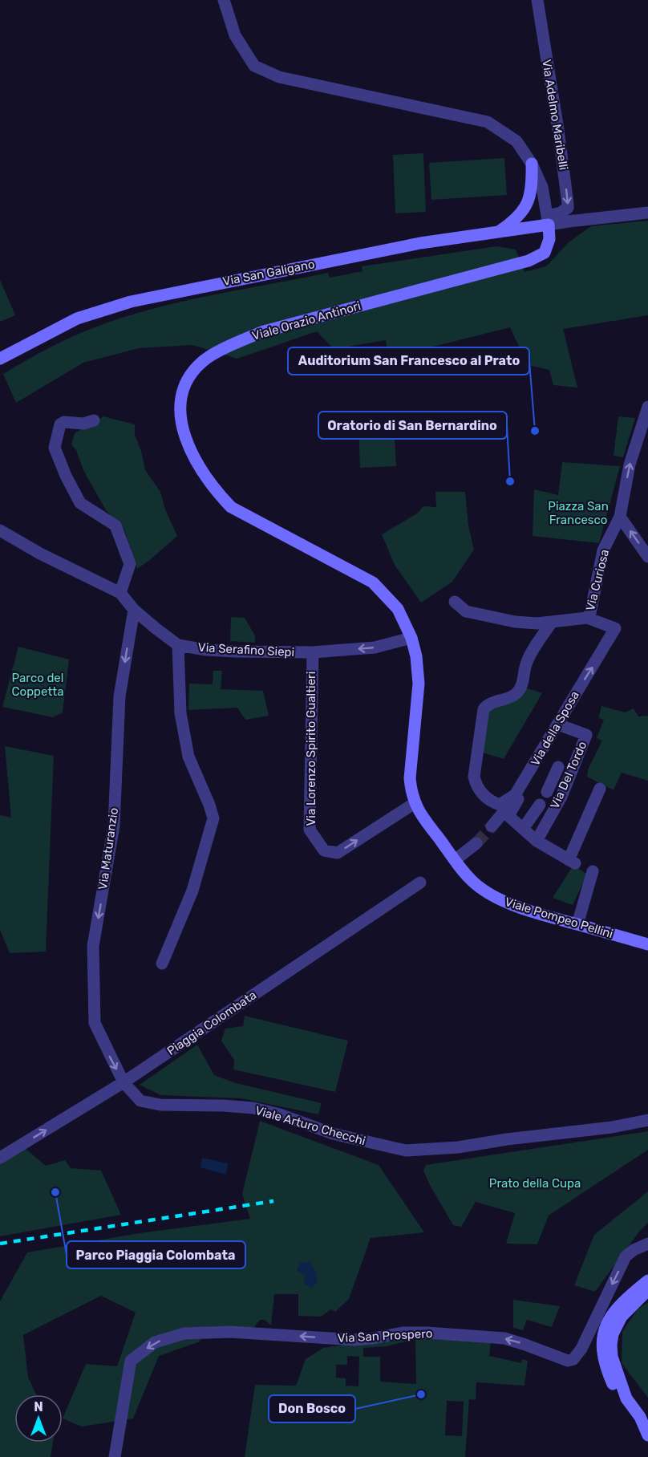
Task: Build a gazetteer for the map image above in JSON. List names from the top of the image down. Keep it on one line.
{"streets":{"street":["Via Adelmo Maribelli","Via San Galigano","Viale Orazio Antinori","Via Curiosa","Via Serafino Siepi","Via della Sposa","Via Lorenzo Spirito Gualtieri","Via Del Tordo","Via Maturanzio","Viale Pompeo Pellini","Piaggia Colombata","Viale Arturo Checchi","Via San Prospero"]},"crossings":[["Via Adelmo Maribelli","Via San Galigano"],["Via Adelmo Maribelli","Viale Orazio Antinori"],["Via San Galigano","Viale Orazio Antinori"],["Viale Orazio Antinori","Via Serafino Siepi"],["Viale Orazio Antinori","Via Lorenzo Spirito Gualtieri"],["Viale Orazio Antinori","Viale Pompeo Pellini"],["Via Curiosa","Via della Sposa"],["Via Serafino Siepi","Via Lorenzo Spirito Gualtieri"],["Via Serafino Siepi","Via Maturanzio"],["Via della Sposa","Via Del Tordo"],["Via Maturanzio","Piaggia Colombata"],["Via Maturanzio","Viale Arturo Checchi"],["Piaggia Colombata","Viale Arturo Checchi"]],"one_way":["Via Adelmo Maribelli","Via Curiosa","Via San Prospero"],"parks":["Piazza San Francesco","Parco del Coppetta","Prato della Cupa"],"places":["Auditorium San Francesco al Prato","Oratorio di San Bernardino","Parco Piaggia Colombata","Don Bosco"],"north":"top"}
